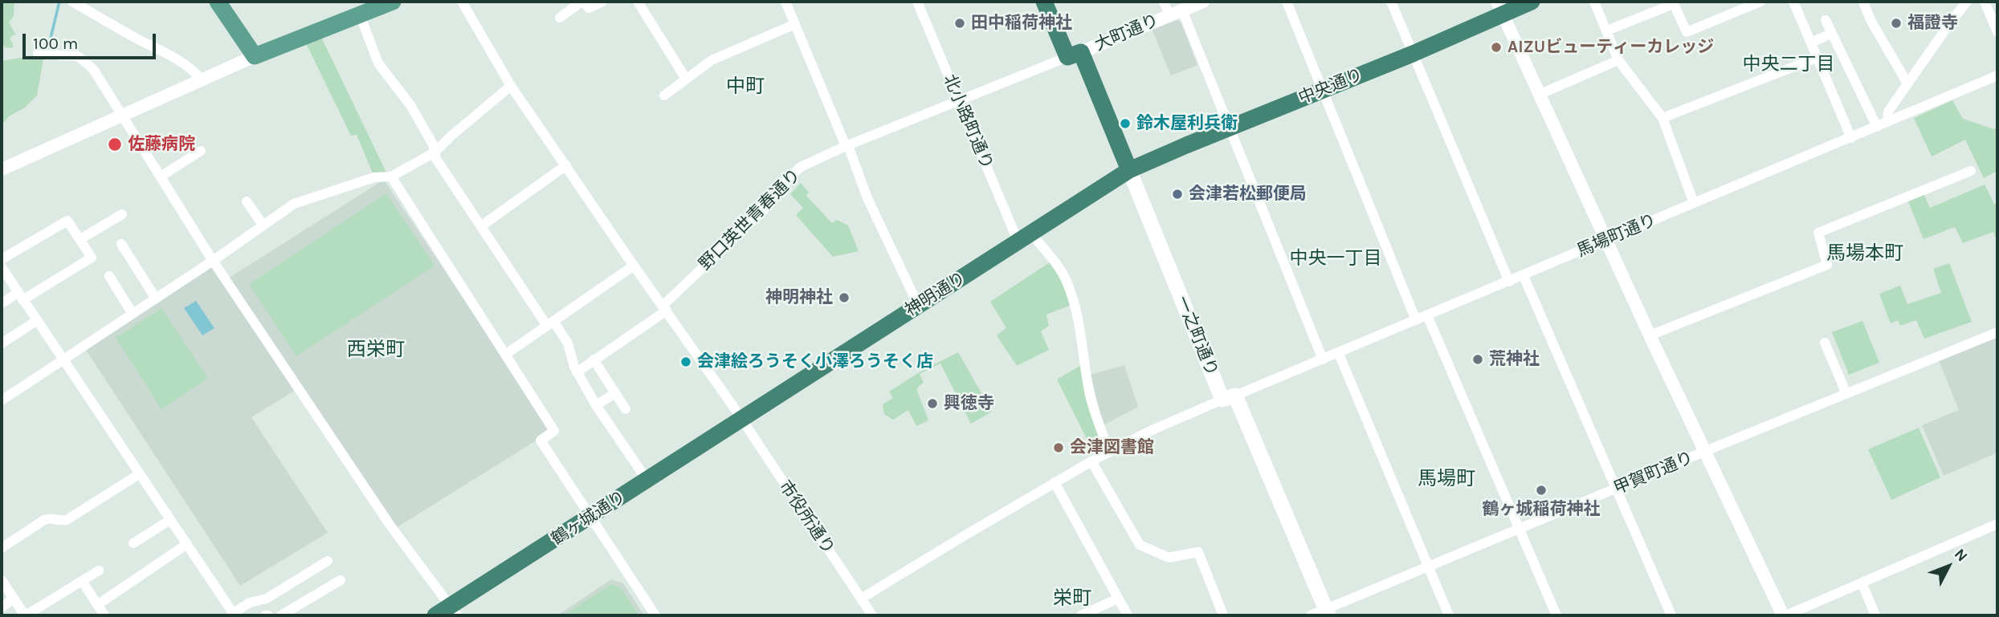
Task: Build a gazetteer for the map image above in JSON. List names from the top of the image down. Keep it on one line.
{"streets":{"highway":["中央通り","神明通り","一之町通り","鶴ヶ城通り"],"street":["大町通り","北小路町通り","野口英世青春通り","馬場町通り","甲賀町通り","市役所通り"]},"crossings":[["大町通り","一之町通り"],["中央通り","神明通り"],["中央通り","一之町通り"],["北小路町通り","野口英世青春通り"],["北小路町通り","馬場町通り"],["北小路町通り","神明通り"],["野口英世青春通り","市役所通り"],["馬場町通り","一之町通り"],["馬場町通り","市役所通り"],["神明通り","一之町通り"],["神明通り","市役所通り"],["神明通り","鶴ヶ城通り"],["一之町通り","甲賀町通り"],["市役所通り","鶴ヶ城通り"]],"districts":["中央二丁目","中町","馬場本町","中央一丁目","西栄町","馬場町","栄町"],"places":["田中稲荷神社","福證寺","AIZUビューティーカレッジ","鈴木屋利兵衛","佐藤病院","会津若松郵便局","神明神社","荒神社","会津絵ろうそく小澤ろうそく店","興徳寺","会津図書館","鶴ヶ城稲荷神社"],"scale_bar":"100 m","north":"top right"}
